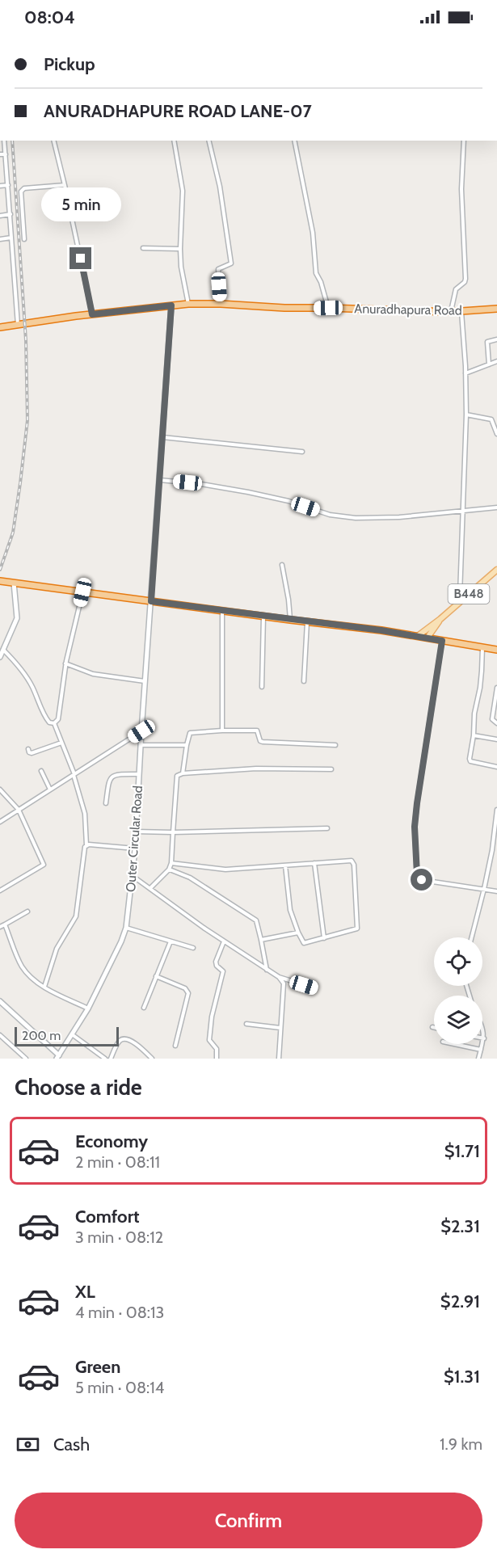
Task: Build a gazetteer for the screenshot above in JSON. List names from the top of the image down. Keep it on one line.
{"streets":{"highway":["Anuradhapura Road"],"main road":["B448"],"street":["Outer Circular Road"]},"crossings":[["Anuradhapura Road","Outer Circular Road"]],"scale_bar":"200 m","page":{"status":"08:04","banner":["Pickup","ANURADHAPURE ROAD LANE-07"],"bubble":"5 min","scale":"200 m","heading":"Choose a ride","list":[{"name":"Economy","note":"2 min · 08:11","value":"$1.71"},{"name":"Comfort","note":"3 min · 08:12","value":"$2.31"},{"name":"XL","note":"4 min · 08:13","value":"$2.91"},{"name":"Green","note":"5 min · 08:14","value":"$1.31"}],"pay":["Cash","1.9 km"],"buttons":"Confirm"}}
